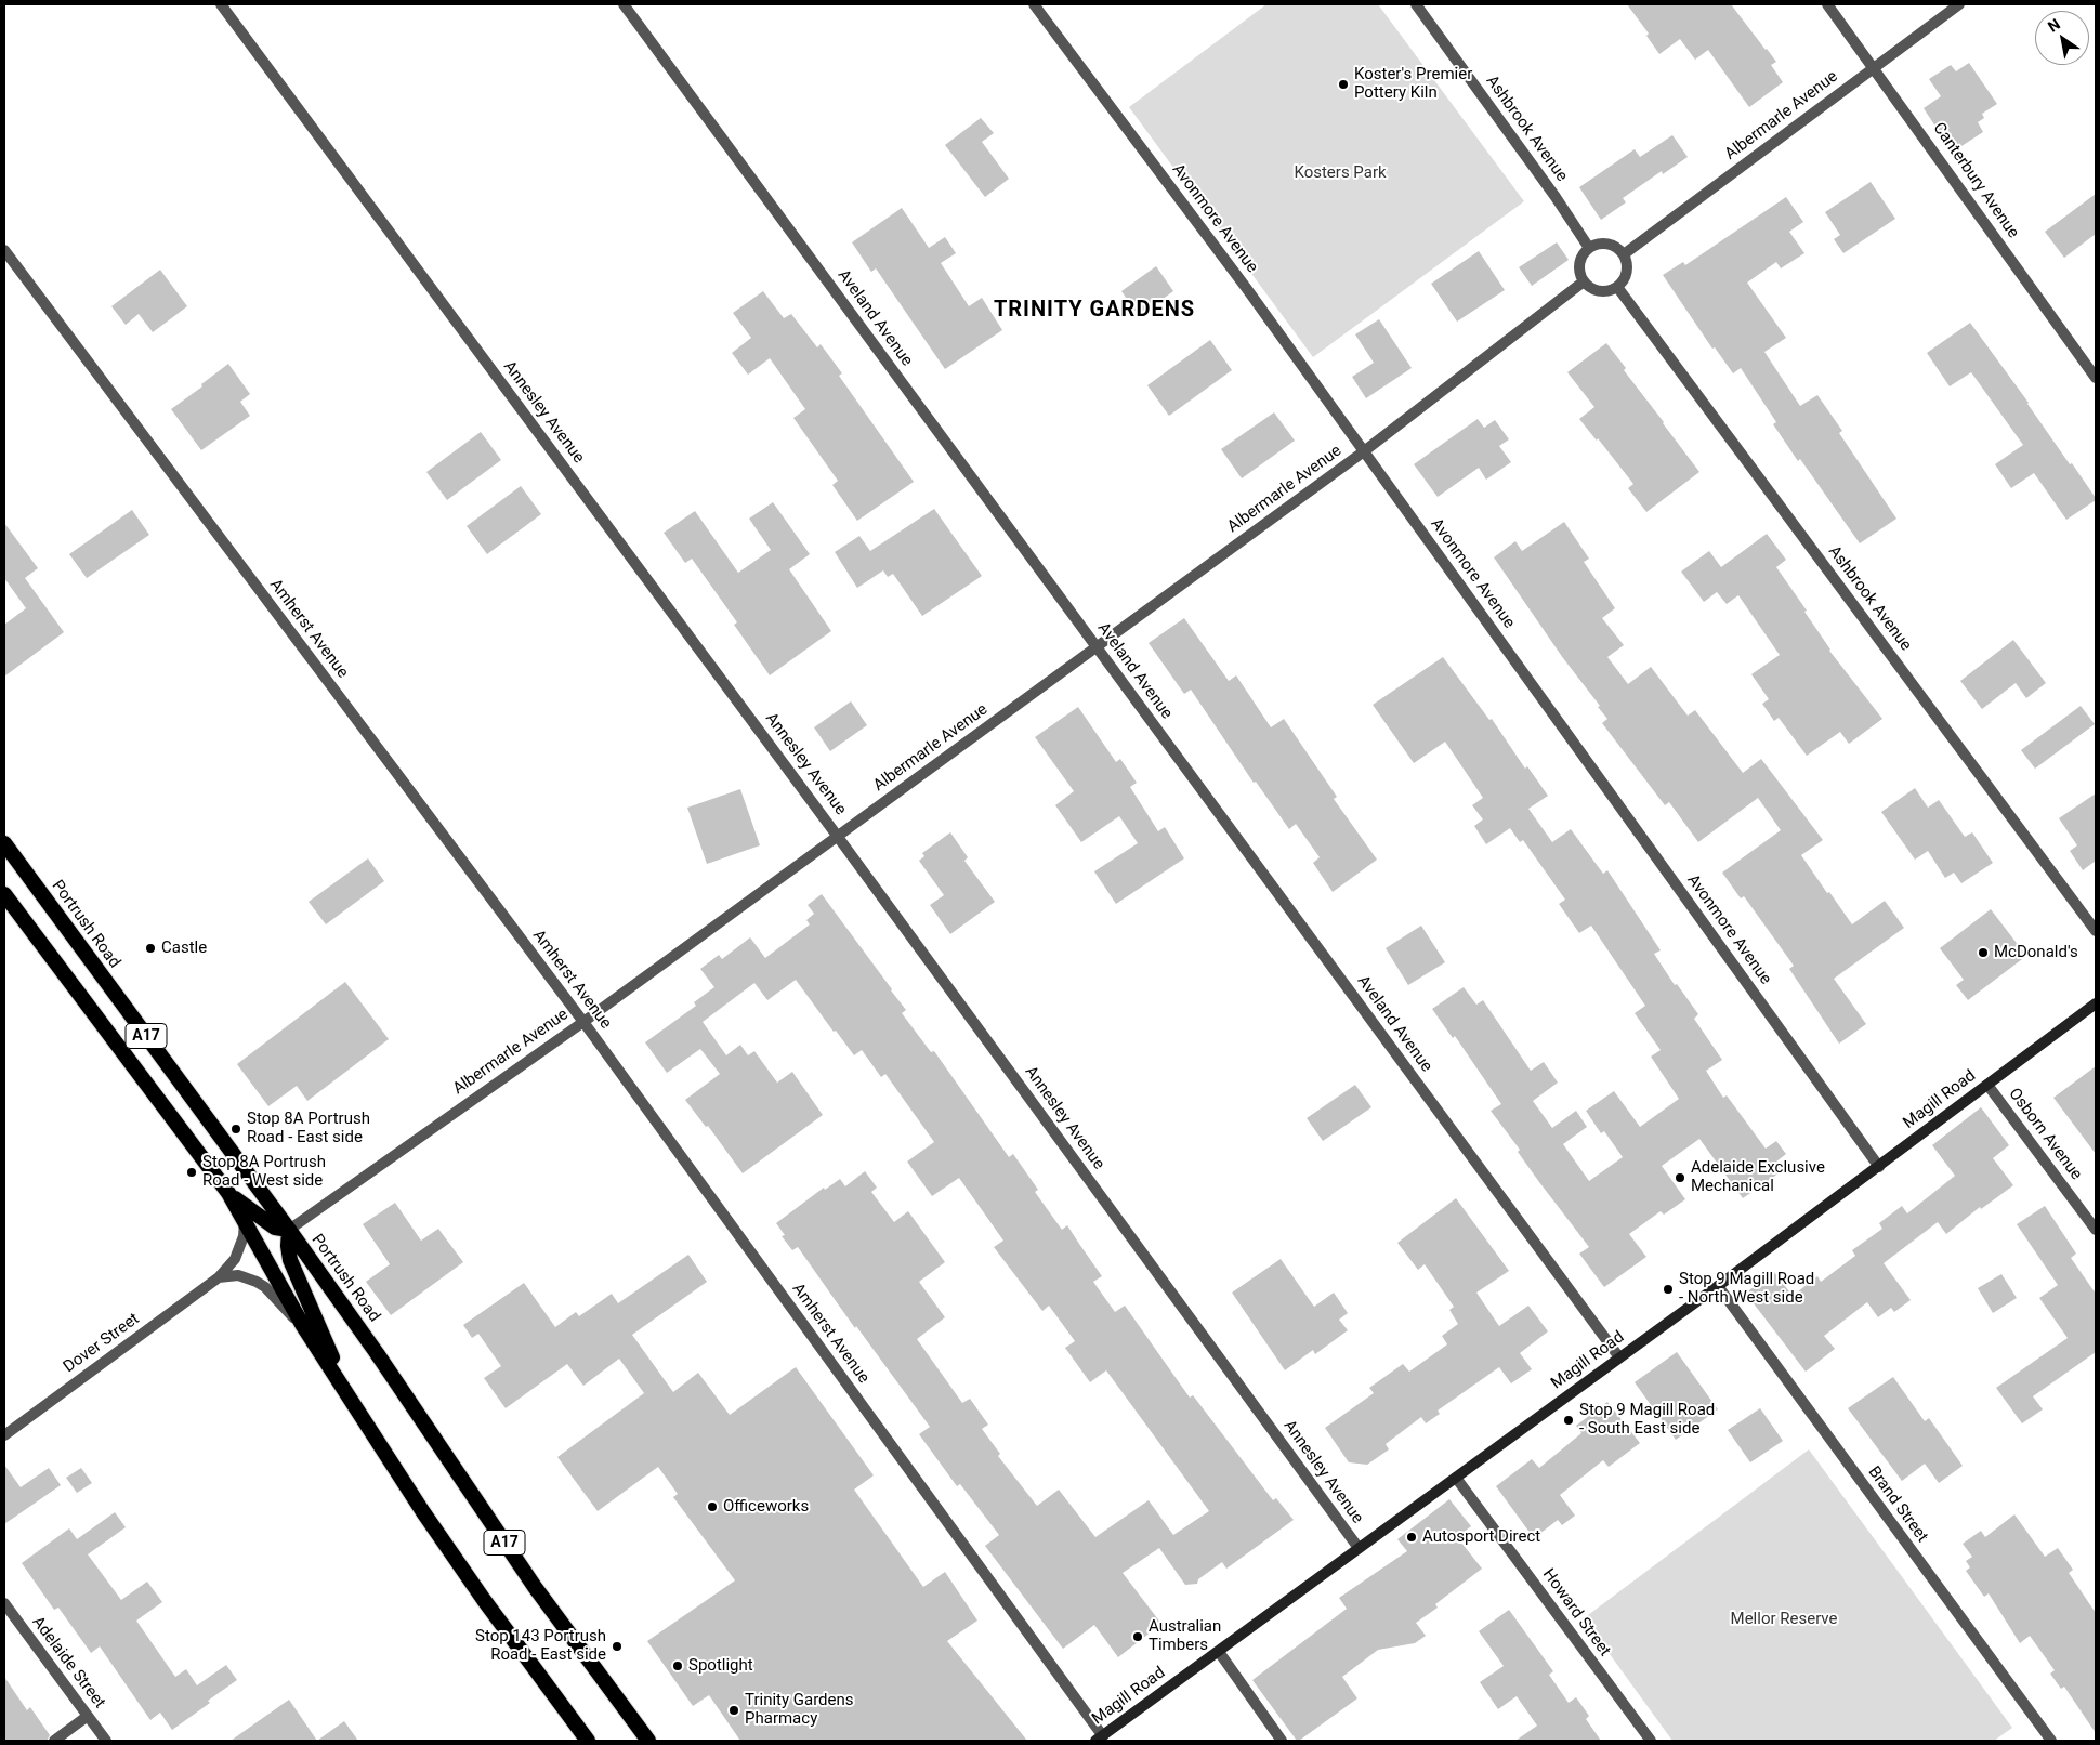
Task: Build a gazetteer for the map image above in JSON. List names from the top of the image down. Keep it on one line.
{"streets":{"highway":["Portrush Road","A17"],"main road":["Magill Road"],"street":["Albermarle Avenue","Ashbrook Avenue","Canterbury Avenue","Avonmore Avenue","Aveland Avenue","Annesley Avenue","Amherst Avenue","Osborn Avenue","Dover Street","Brand Street","Howard Street","Adelaide Street"]},"crossings":[["Albermarle Avenue","Ashbrook Avenue"],["Albermarle Avenue","Canterbury Avenue"],["Albermarle Avenue","Avonmore Avenue"],["Albermarle Avenue","Aveland Avenue"],["Albermarle Avenue","Annesley Avenue"],["Albermarle Avenue","Amherst Avenue"],["Albermarle Avenue","Portrush Road"],["Avonmore Avenue","Magill Road"],["Aveland Avenue","Magill Road"],["Annesley Avenue","Magill Road"],["Amherst Avenue","Magill Road"],["A17","Dover Street"],["Magill Road","Osborn Avenue"],["Magill Road","Brand Street"],["Magill Road","Howard Street"]],"districts":["TRINITY GARDENS"],"parks":["Kosters Park","Mellor Reserve"],"places":["Koster's Premier Pottery Kiln","Castle","McDonald's","Stop 8A Portrush Road - East side","Stop 8A Portrush Road - West side","Adelaide Exclusive Mechanical","Stop 9 Magill Road - North West side","Stop 9 Magill Road - South East side","Officeworks","Autosport Direct","Australian Timbers","Stop 143 Portrush Road - East side","Spotlight","Trinity Gardens Pharmacy"],"north":"top left"}
